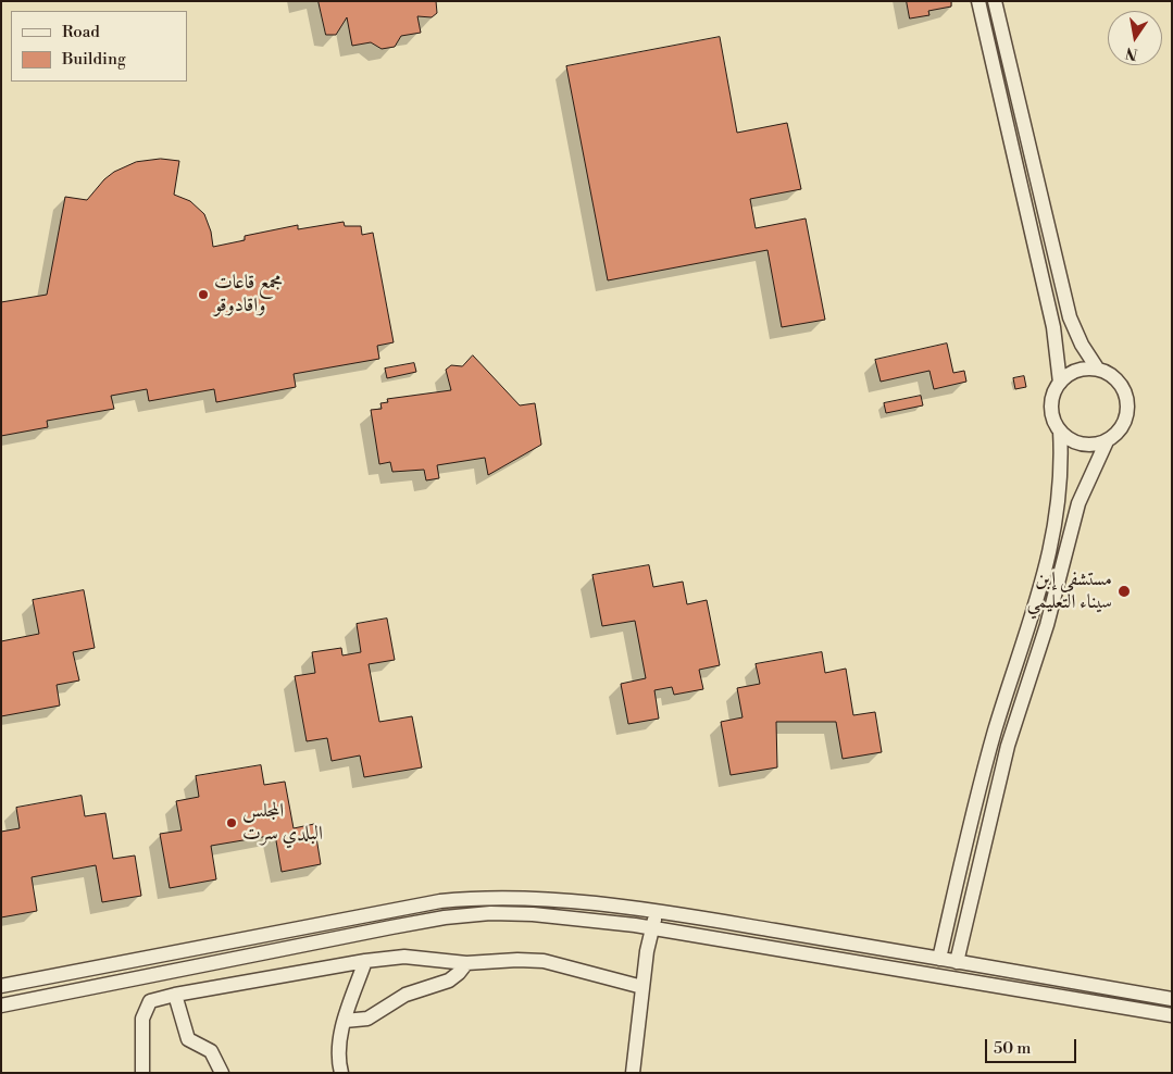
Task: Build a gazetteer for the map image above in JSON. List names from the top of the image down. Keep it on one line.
{"places":["مجمع قاعات واقادوقو","مستشفى إبن سيناء التعليمي","المجلس البلدي سرت"],"legend":["Road","Building"],"scale_bar":"50 m","north":"bottom"}
